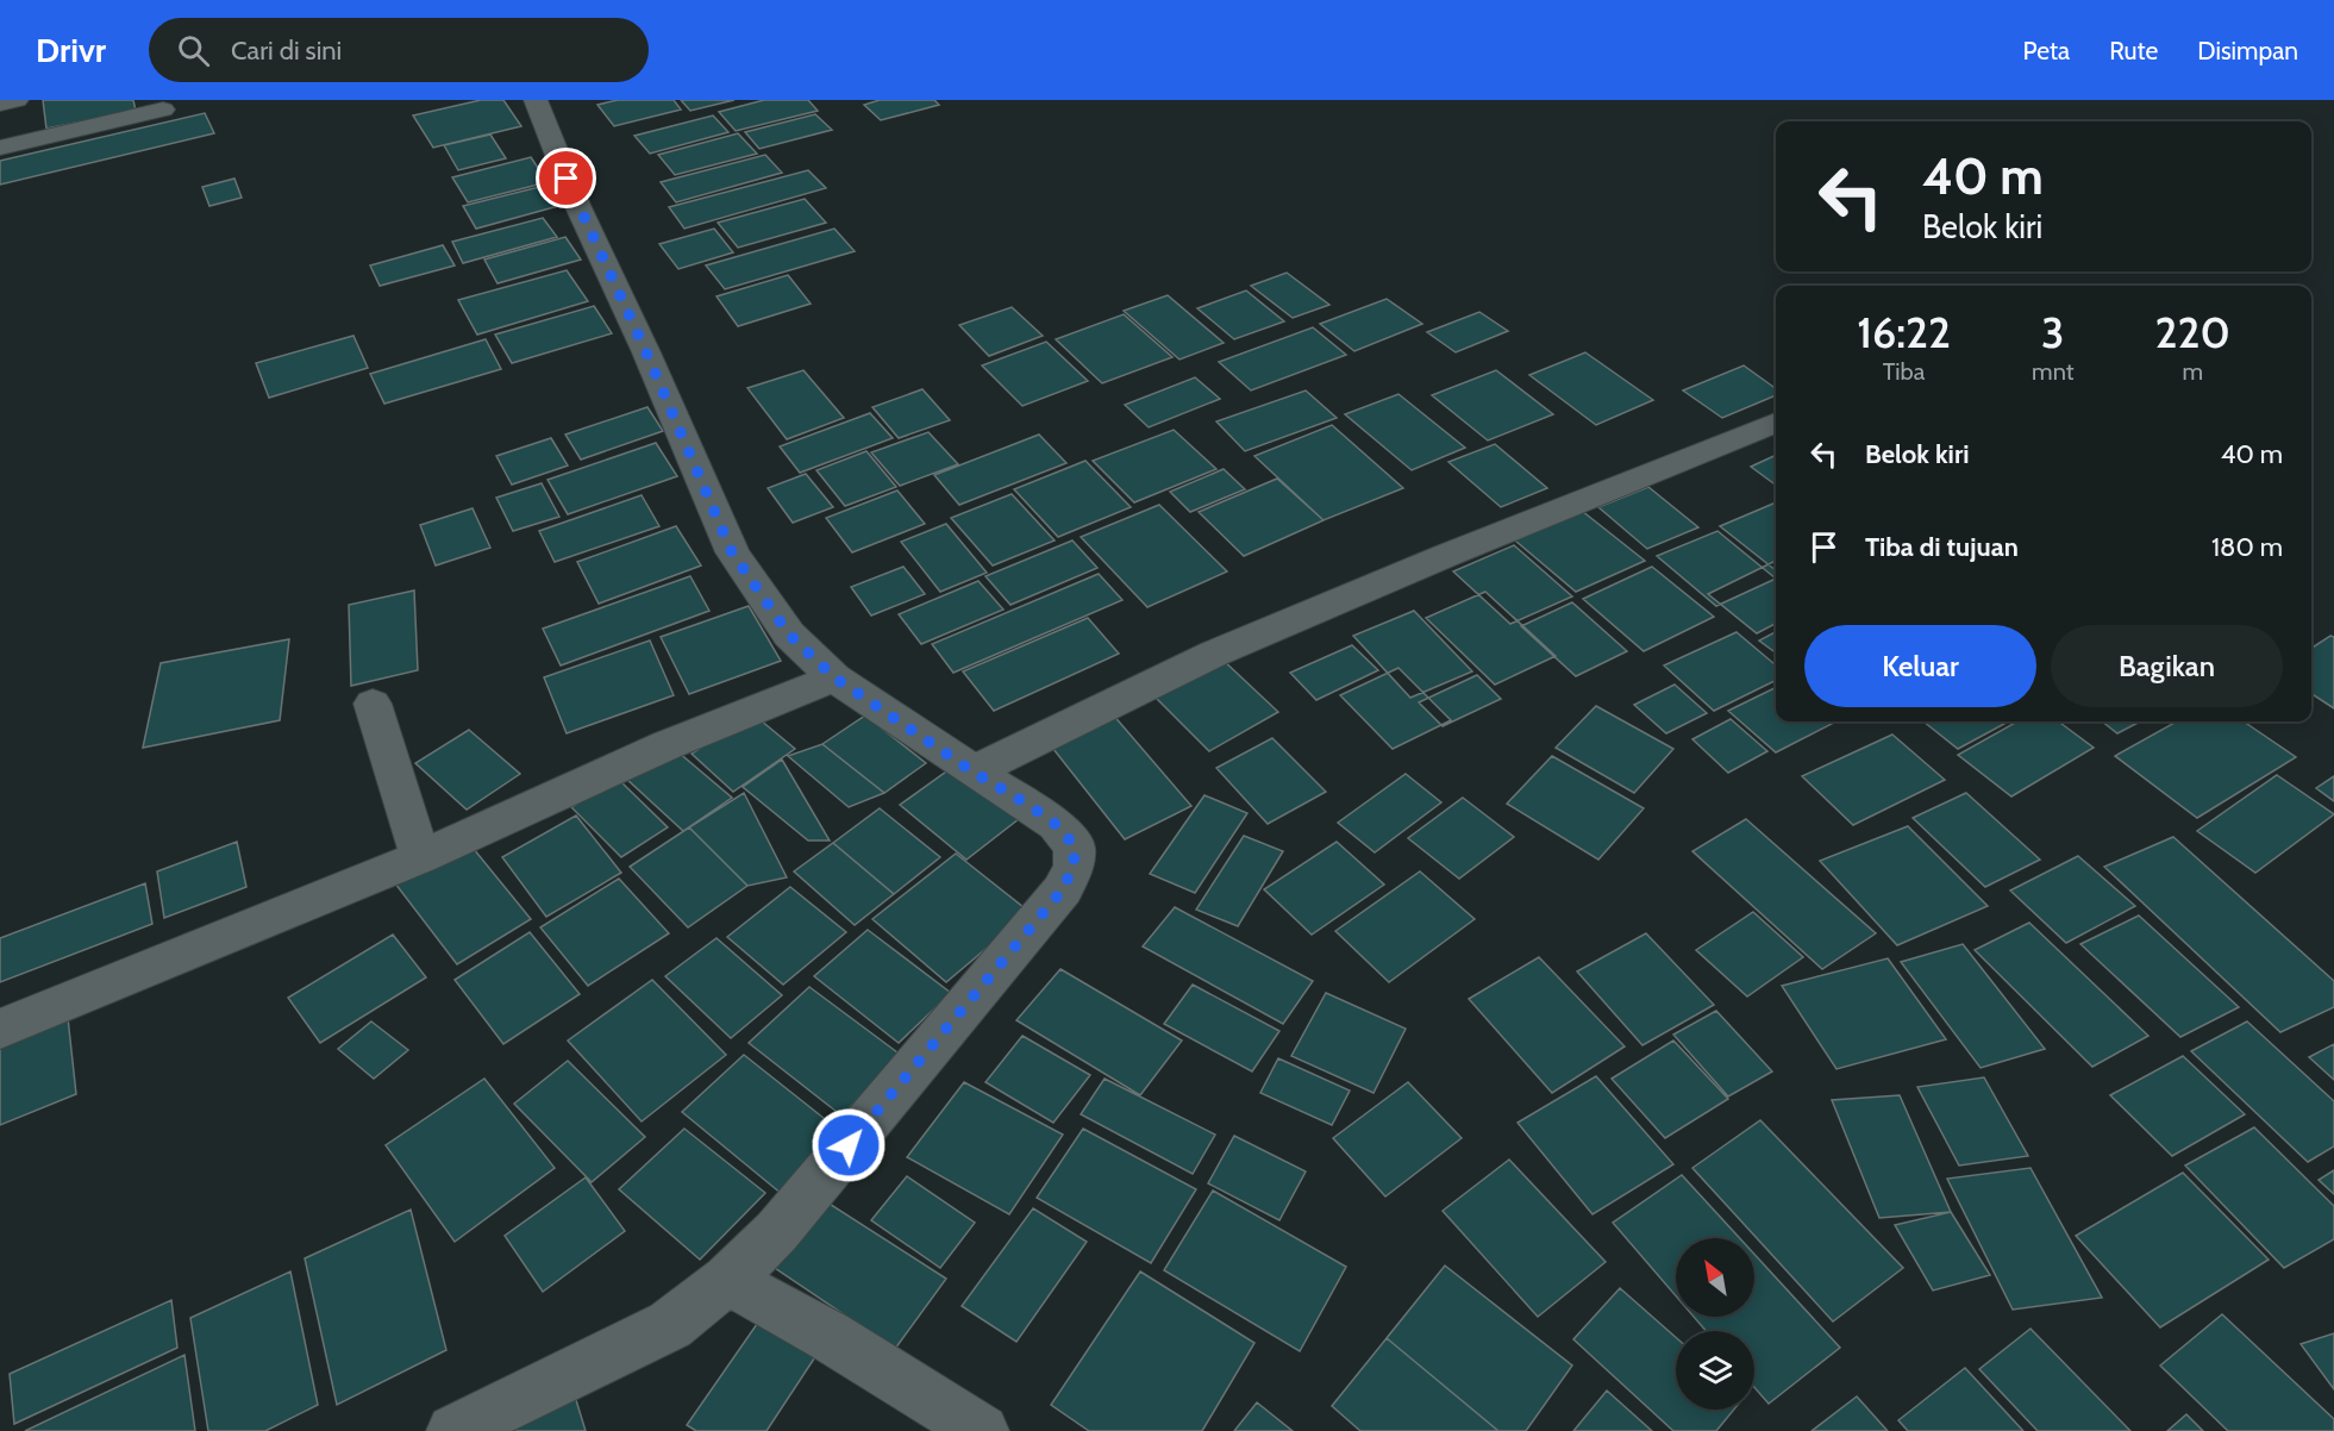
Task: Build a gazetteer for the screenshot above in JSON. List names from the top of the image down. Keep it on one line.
{"north":"top left","page":{"header":"Drivr","search":"Cari di sini","nav":["Peta","Rute","Disimpan"],"turn":["40 m","Belok kiri"],"eta":["16:22","Tiba","3","mnt","220","m"],"list":[{"name":"Belok kiri","value":"40 m"},{"name":"Tiba di tujuan","value":"180 m"}],"buttons":["Keluar","Bagikan"]}}
